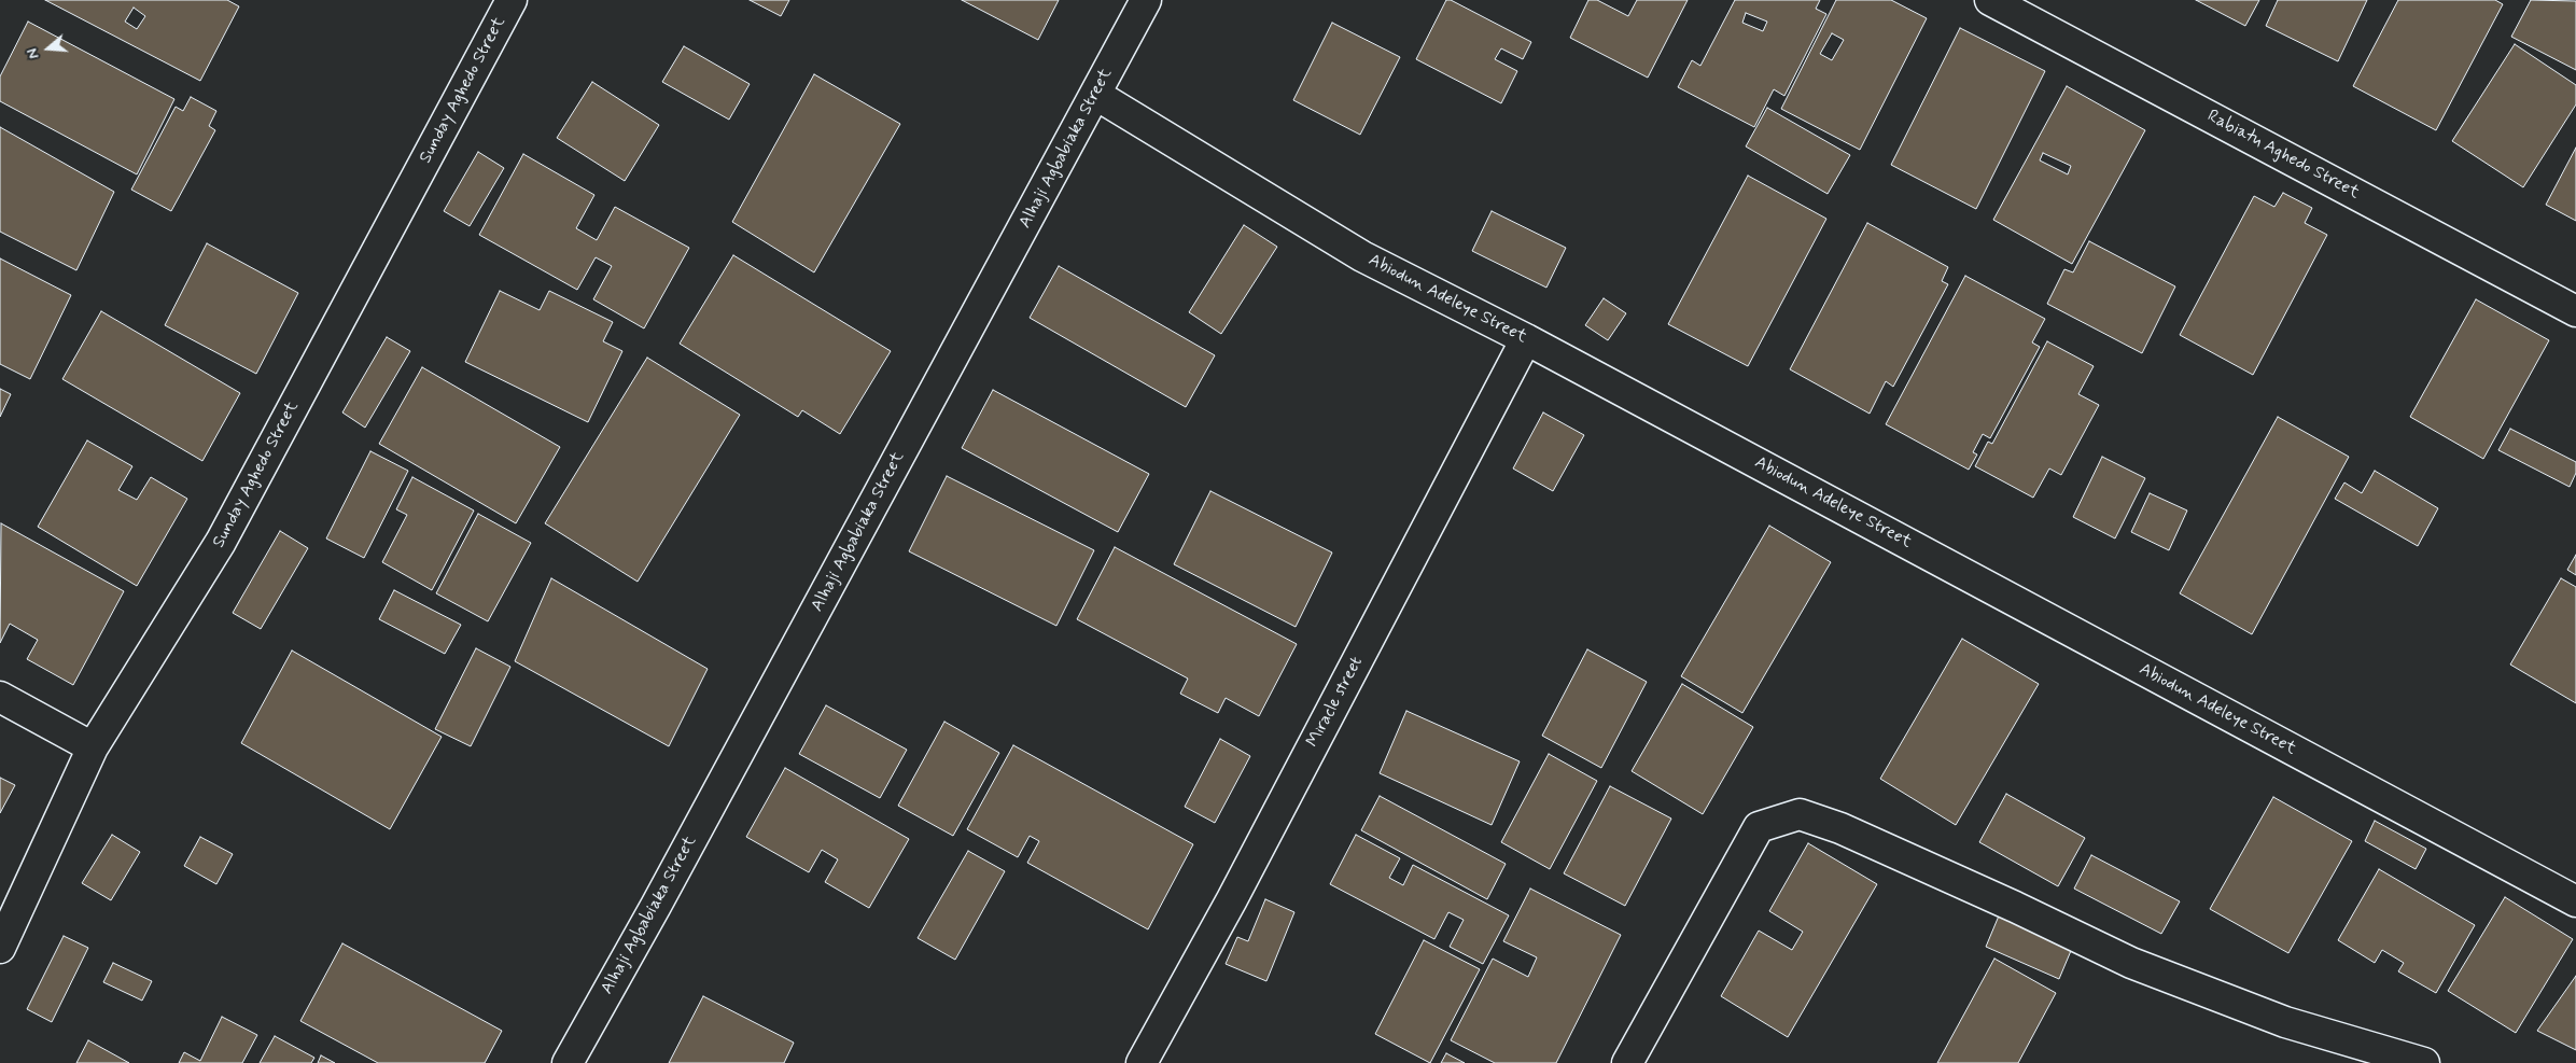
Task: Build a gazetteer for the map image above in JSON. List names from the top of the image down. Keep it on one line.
{"streets":{"street":["Sunday Aghedo Street","Alhaji Agbabiaka Street","Rabiatu Aghedo Street","Abiodun Adeleye Street","Miracle street"]},"crossings":[["Alhaji Agbabiaka Street","Abiodun Adeleye Street"],["Abiodun Adeleye Street","Miracle street"]],"north":"left"}
